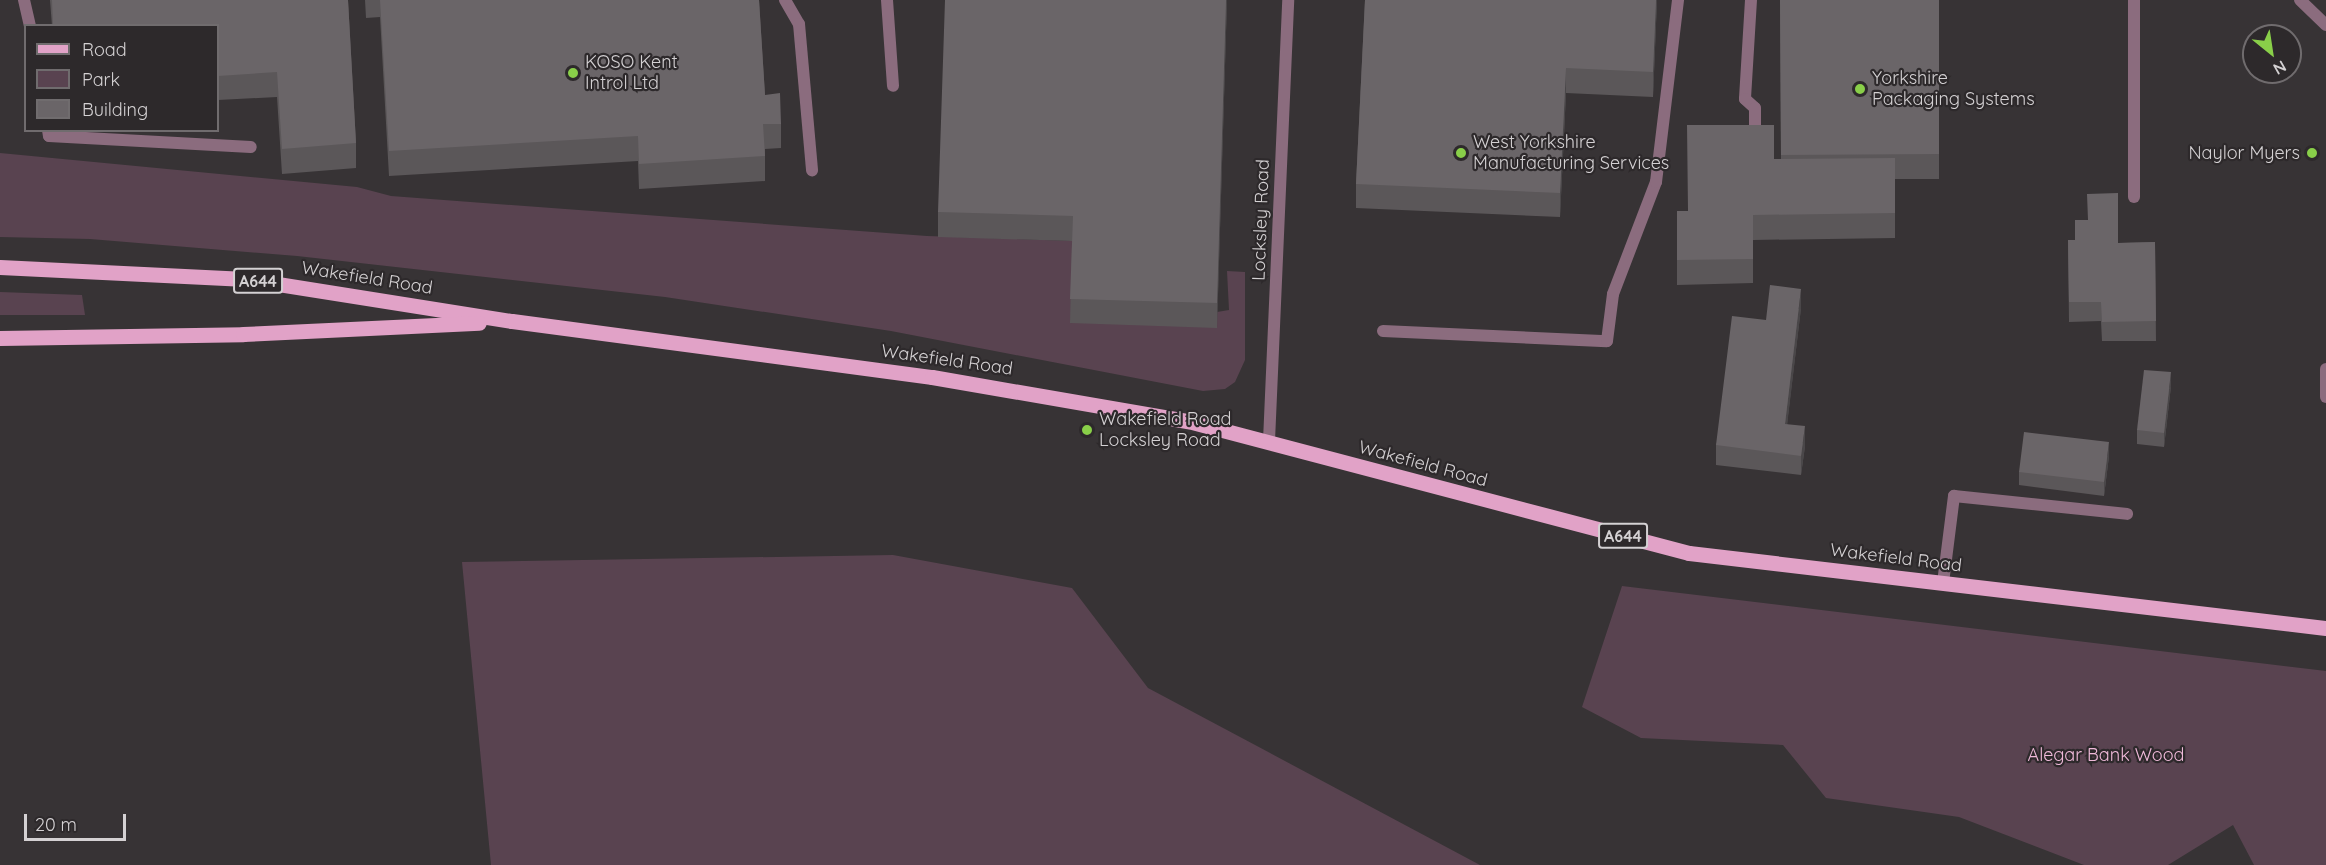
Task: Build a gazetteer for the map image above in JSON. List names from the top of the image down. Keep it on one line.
{"streets":{"main road":["Wakefield Road","A644"],"street":["Locksley Road"]},"crossings":[["Locksley Road","Wakefield Road"]],"parks":["Alegar Bank Wood"],"places":["KOSO Kent Introl Ltd","Yorkshire Packaging Systems","West Yorkshire Manufacturing Services","Naylor Myers","Wakefield Road Locksley Road"],"legend":["Road","Park","Building"],"scale_bar":"20 m","north":"bottom right"}
